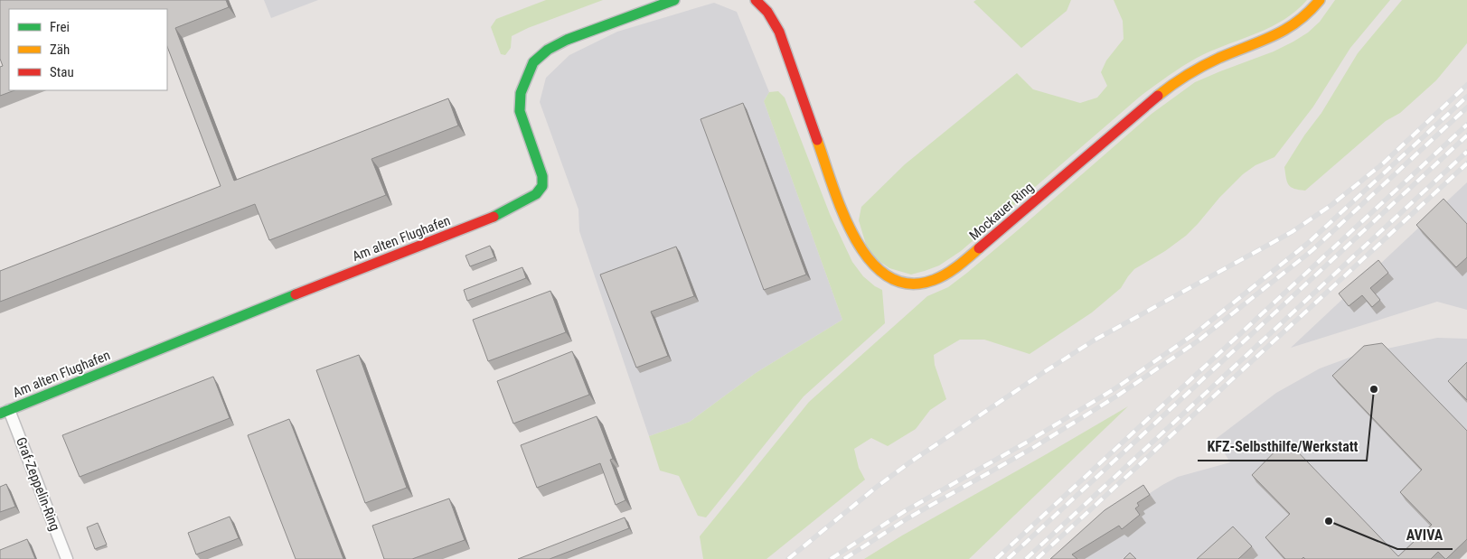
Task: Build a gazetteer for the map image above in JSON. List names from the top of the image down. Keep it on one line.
{"streets":{"street":["Mockauer Ring","Am alten Flughafen","Graf-Zeppelin-Ring"]},"crossings":[["Am alten Flughafen","Graf-Zeppelin-Ring"]],"places":["KFZ-Selbsthilfe/Werkstatt","AVIVA"],"legend":["Frei","Zäh","Stau"]}
